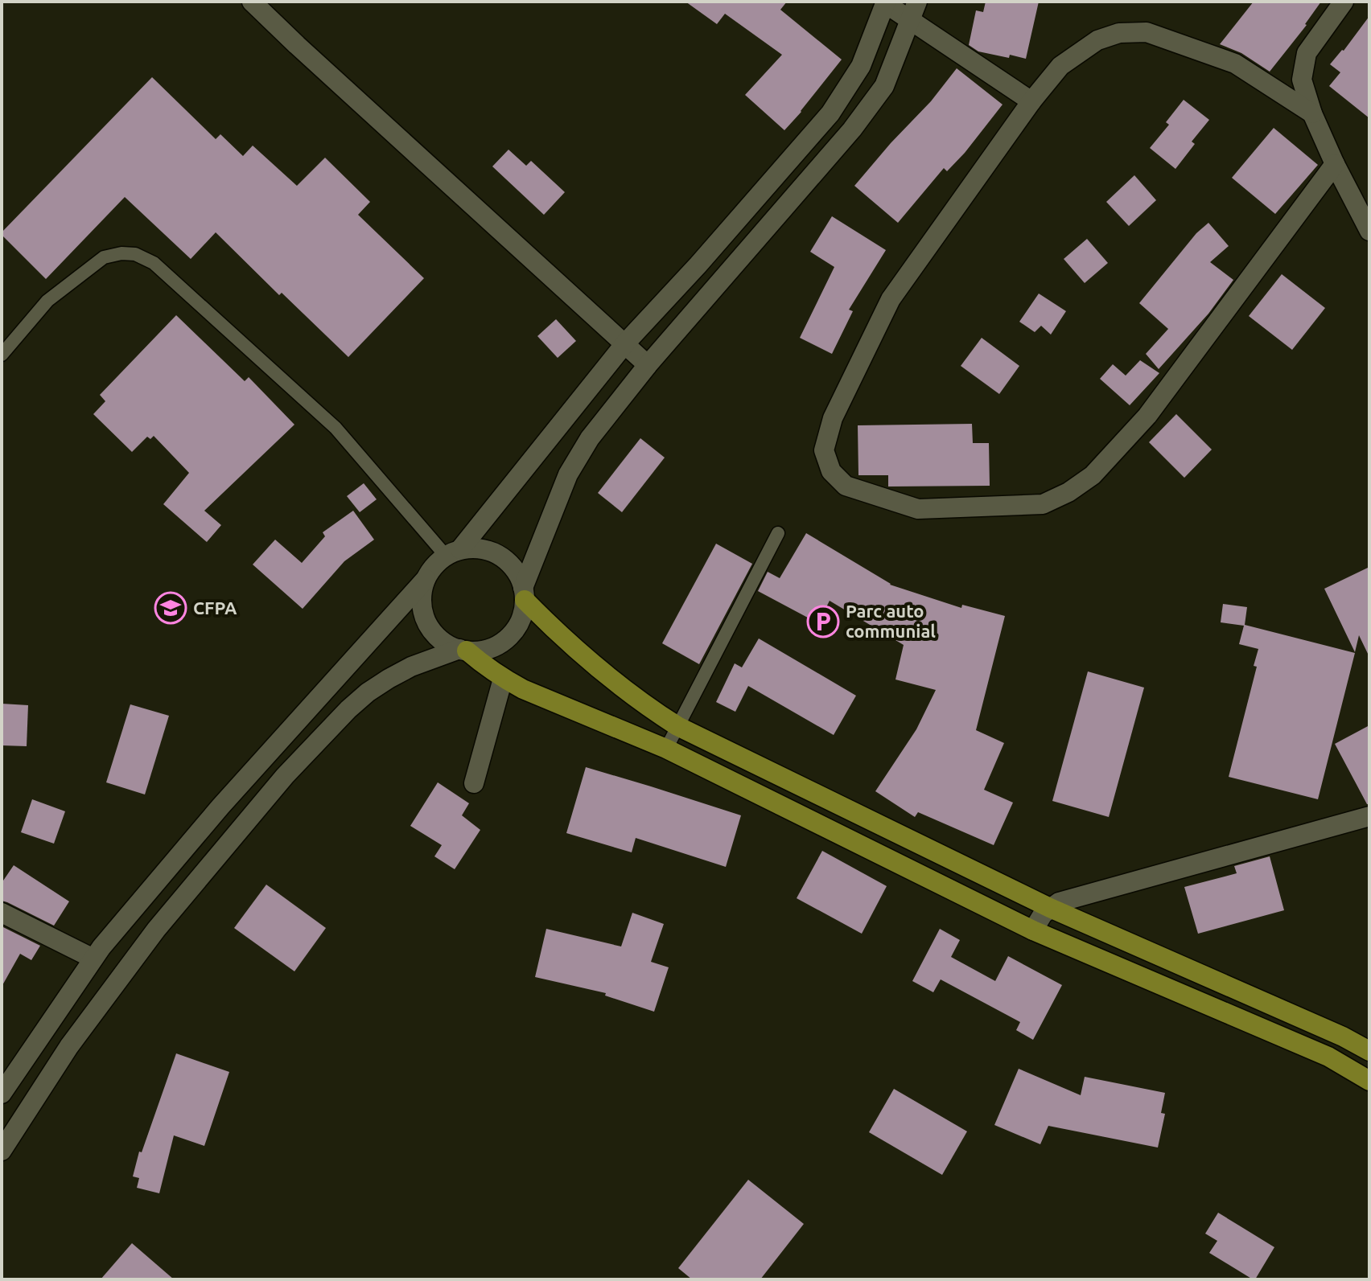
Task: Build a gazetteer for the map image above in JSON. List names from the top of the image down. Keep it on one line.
{"places":{"school or university":["CFPA"],"parking":["Parc auto communial"]}}
